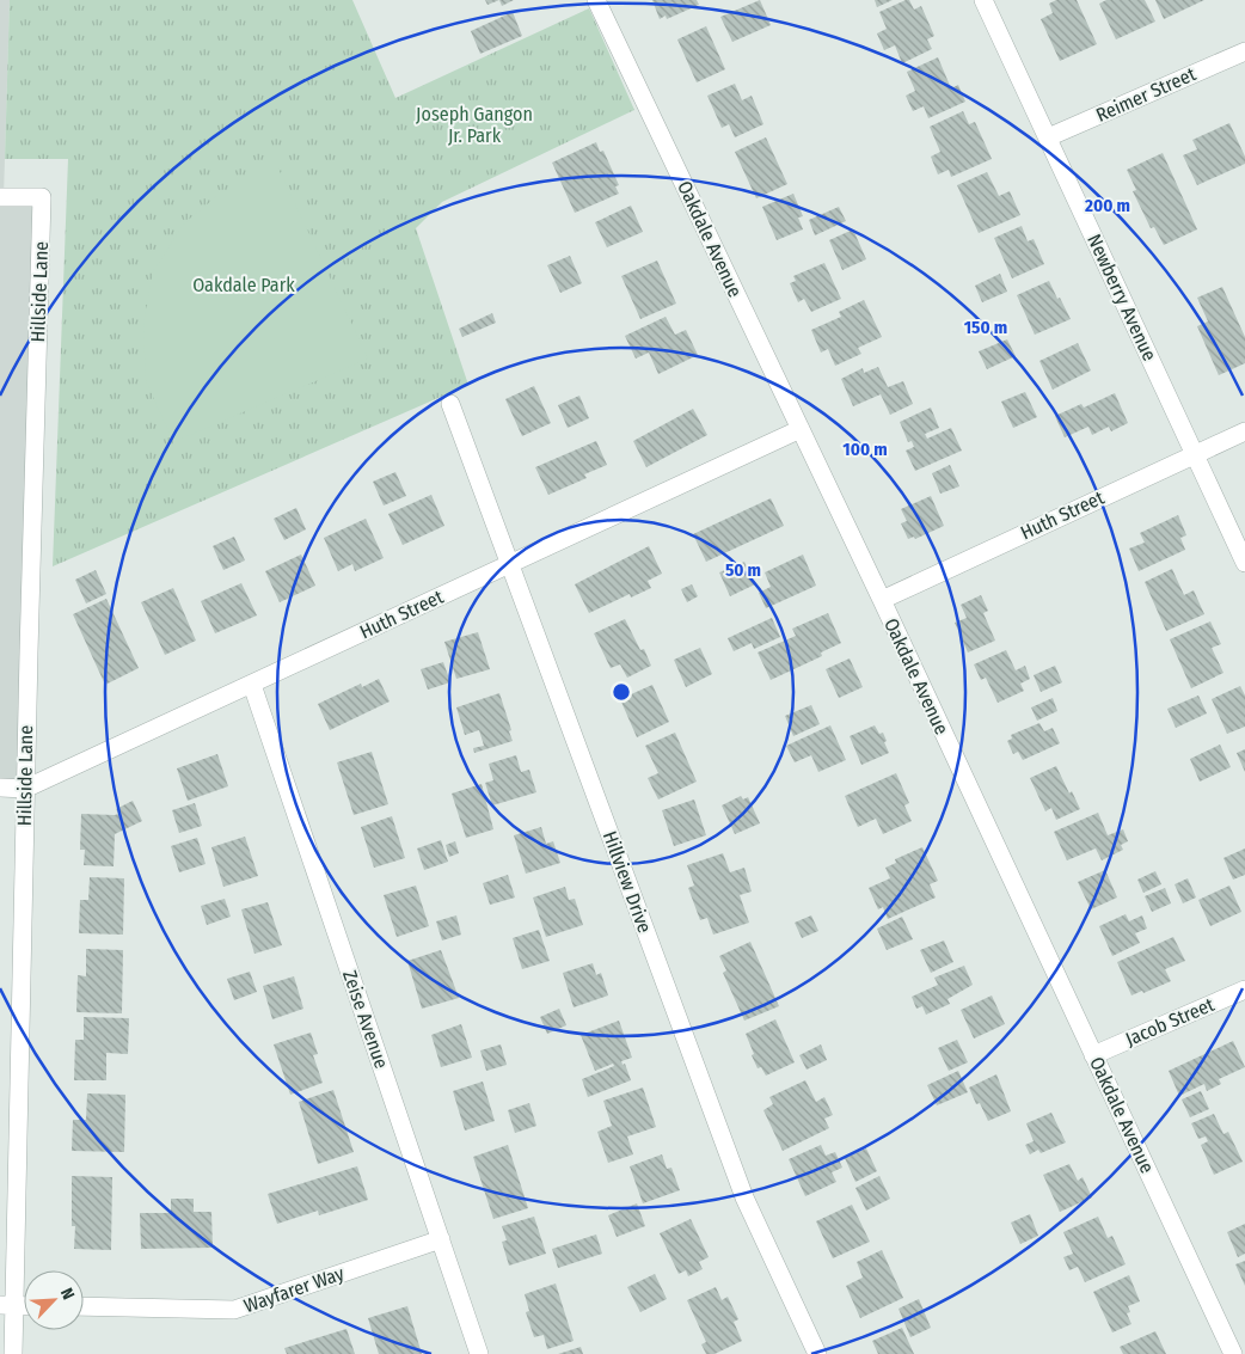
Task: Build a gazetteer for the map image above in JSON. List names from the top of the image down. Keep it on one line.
{"streets":{"street":["Reimer Street","Oakdale Avenue","Hillside Lane","Newberry Avenue","Huth Street","Hillview Drive","Zeise Avenue","Jacob Street","Wayfarer Way"]},"crossings":[["Reimer Street","Newberry Avenue"],["Oakdale Avenue","Huth Street"],["Oakdale Avenue","Jacob Street"],["Hillside Lane","Huth Street"],["Newberry Avenue","Huth Street"],["Huth Street","Hillview Drive"],["Huth Street","Zeise Avenue"],["Zeise Avenue","Wayfarer Way"]],"parks":["Joseph Gangon Jr. Park","Oakdale Park"],"north":"top right","rings":["200 m","150 m","100 m","50 m"]}
